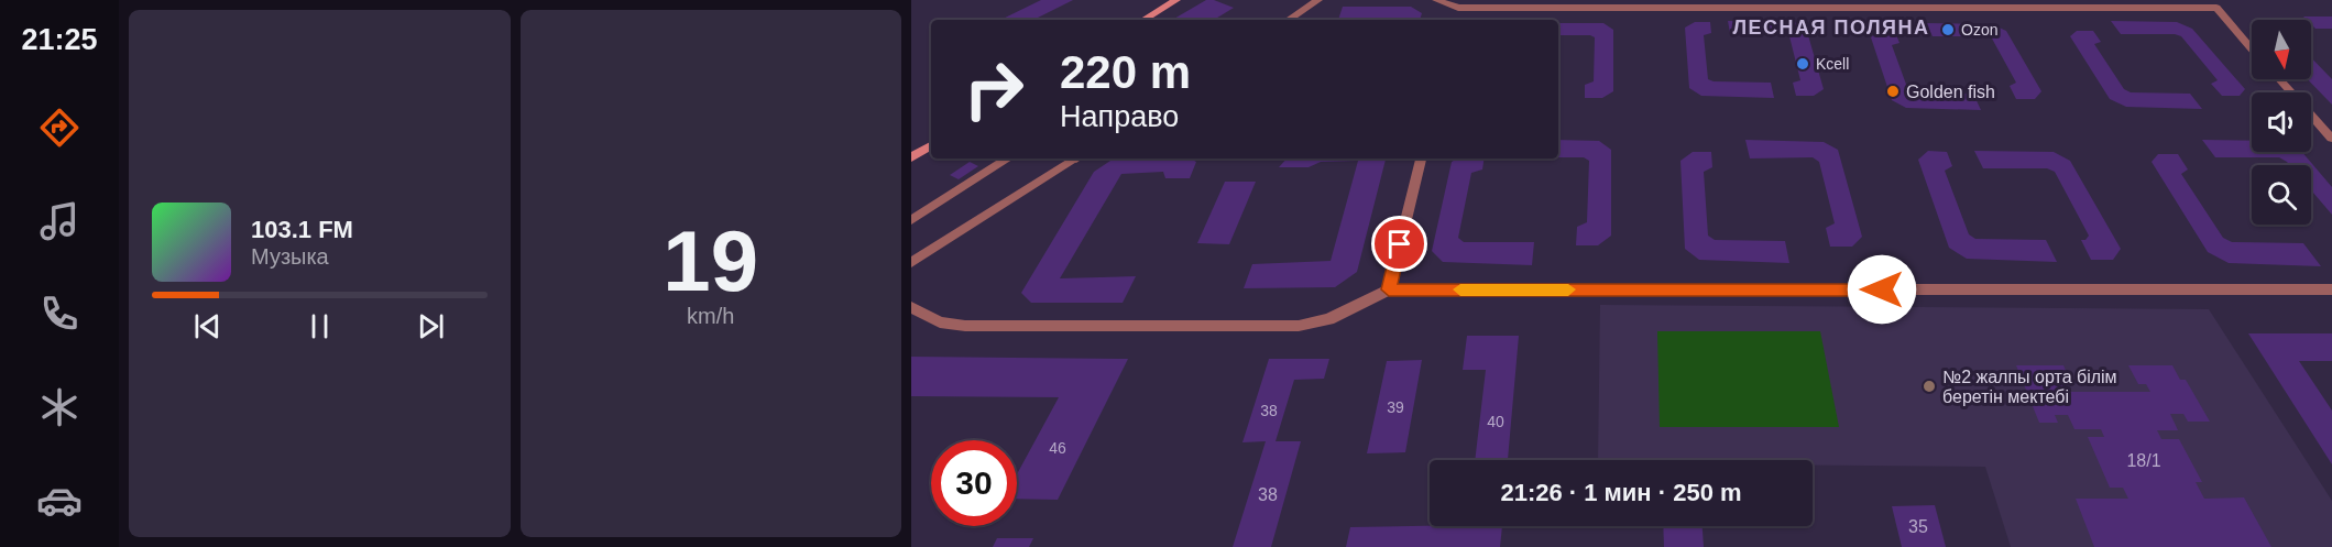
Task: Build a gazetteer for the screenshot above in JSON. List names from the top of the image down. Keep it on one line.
{"districts":["ЛЕСНАЯ ПОЛЯНА"],"places":["Ozon","Kcell","Golden fish","№2 жалпы орта білім беретін мектебі"],"house_numbers":["39","38","40","46","18/1","38","35"],"north":"bottom","page":{"tabs":"21:25","tile":["19","km/h"],"turn":["220 m","Направо"],"song":["103.1 FM","Музыка"],"limit":"30","trip":"21:26 · 1 мин · 250 m"}}
